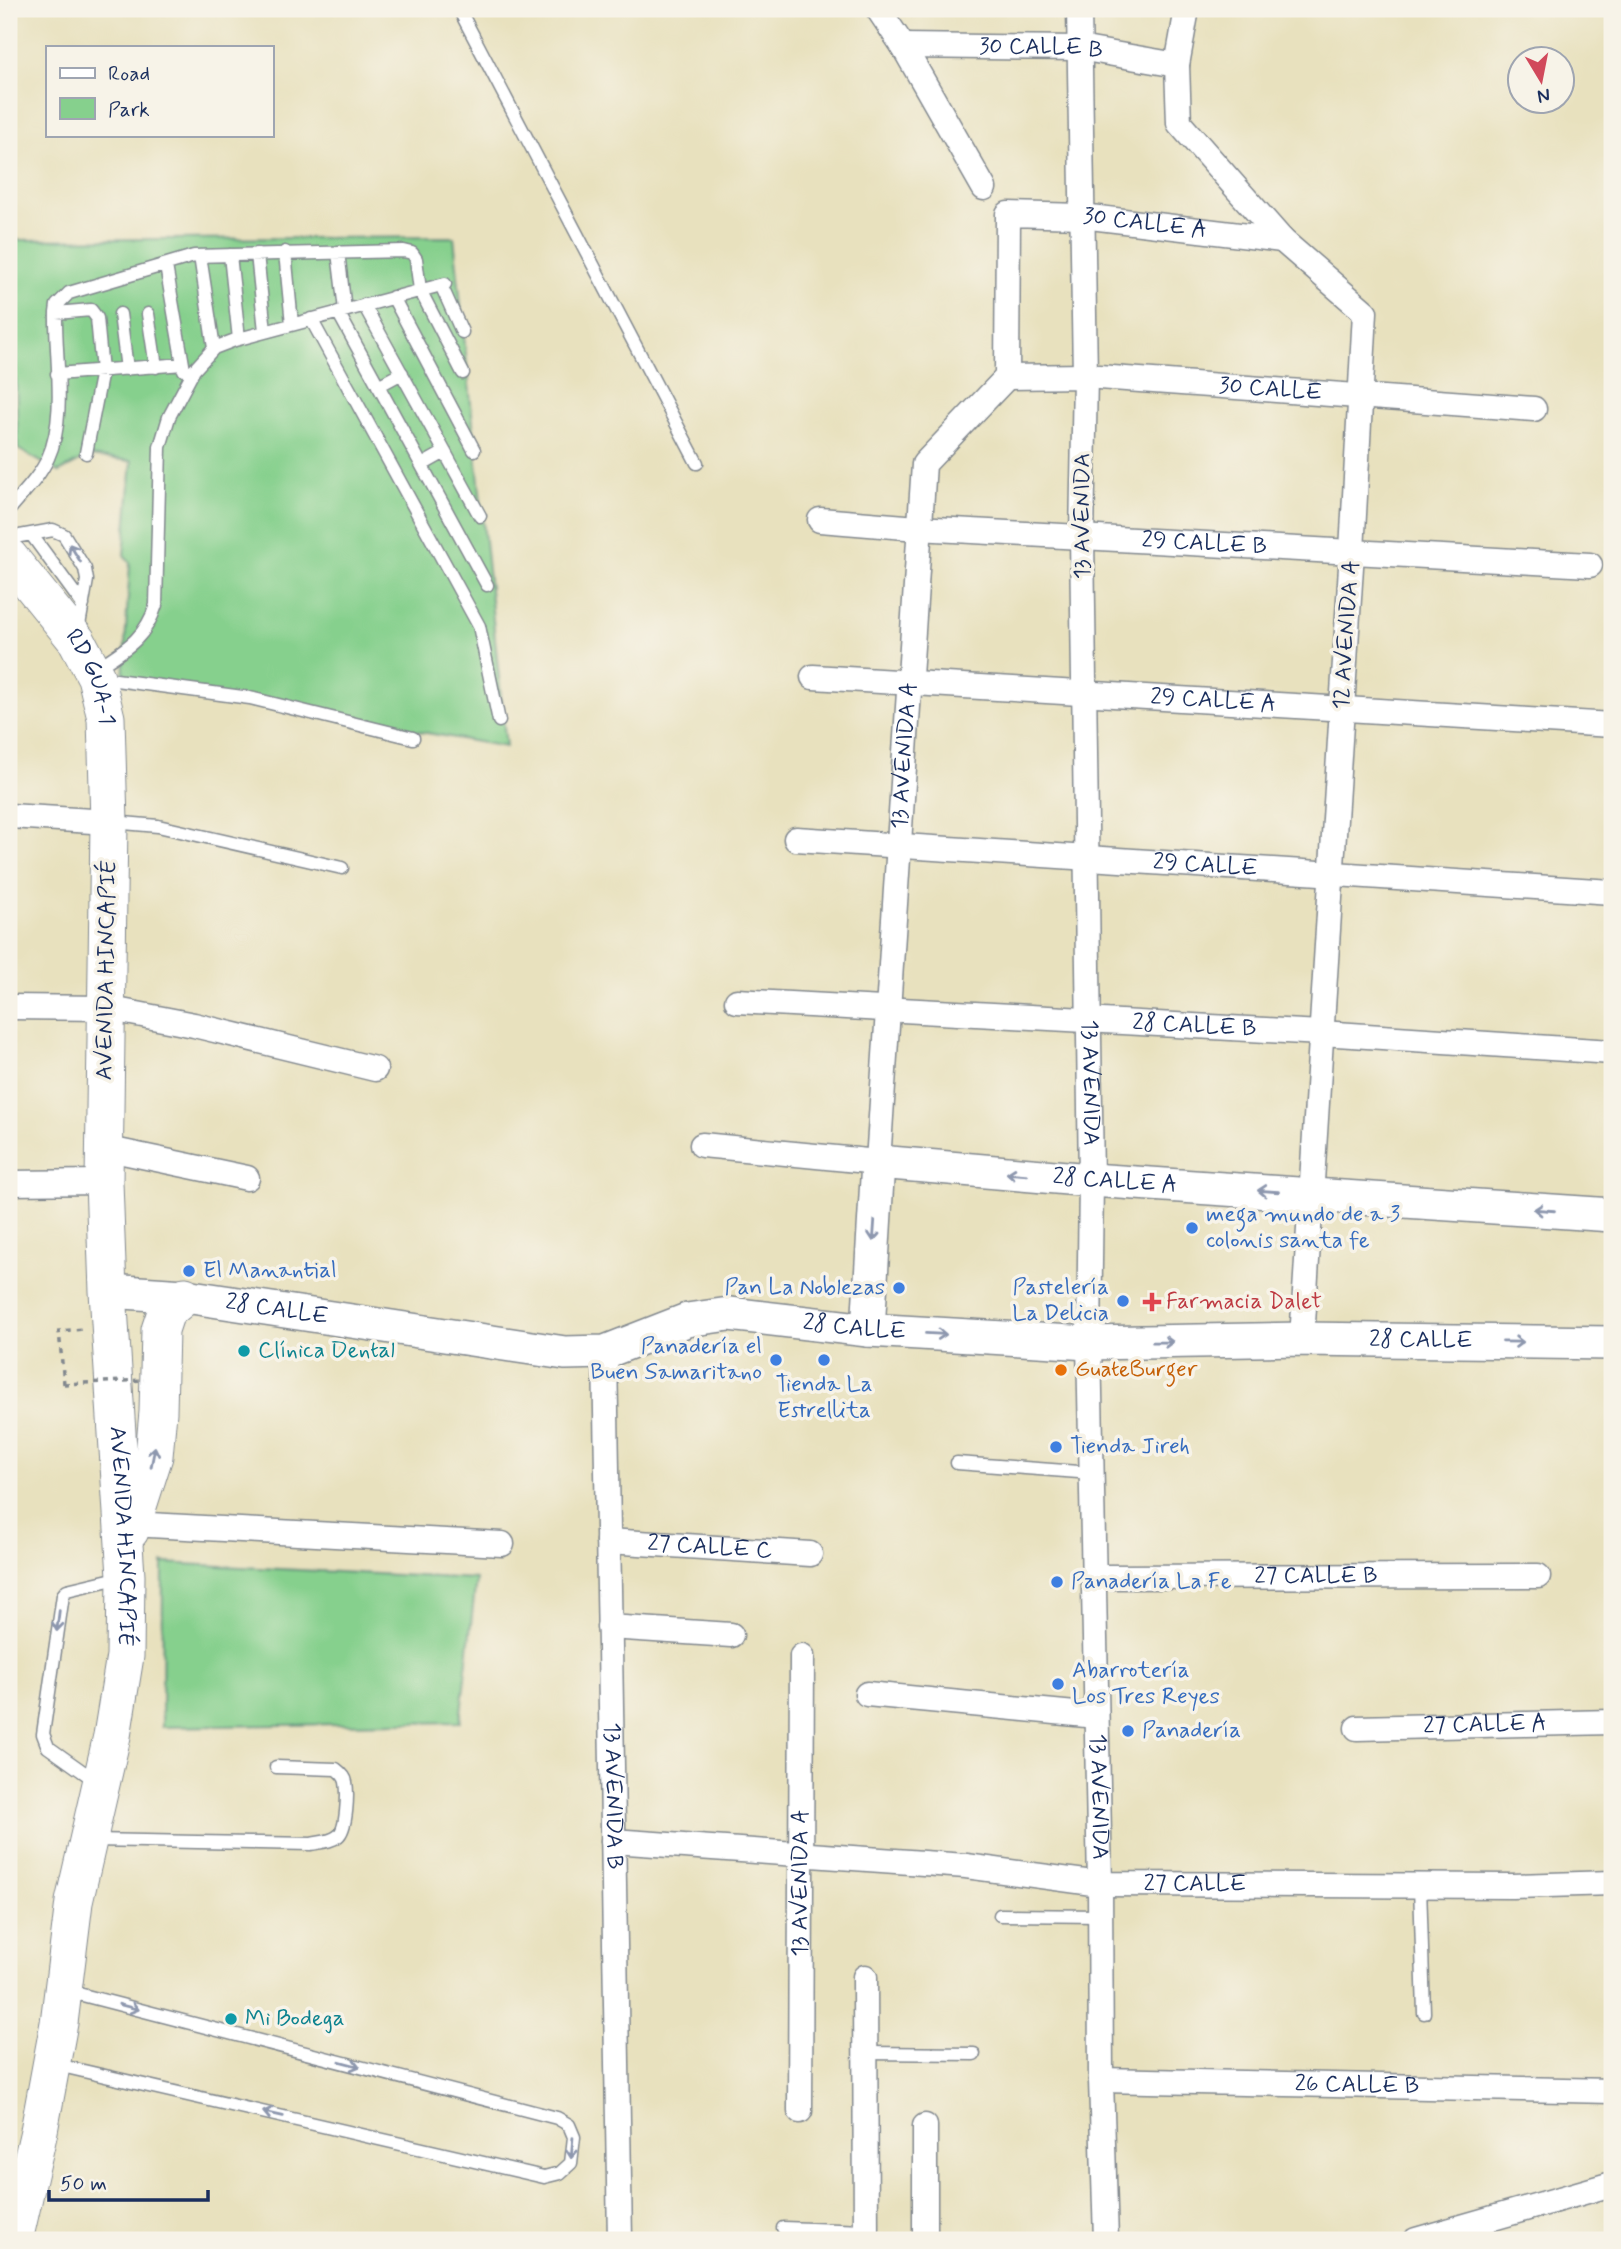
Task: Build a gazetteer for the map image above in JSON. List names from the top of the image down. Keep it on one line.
{"streets":{"main road":["RD GUA-1","13 AVENIDA A","AVENIDA HINCAPIÉ","28 CALLE A","28 CALLE"],"street":["30 CALLE B","30 CALLE A","30 CALLE","13 AVENIDA","29 CALLE B","12 AVENIDA A","29 CALLE A","29 CALLE","28 CALLE B","27 CALLE C","27 CALLE B","27 CALLE A","13 AVENIDA B","27 CALLE","26 CALLE B"]},"crossings":[["30 CALLE B","13 AVENIDA"],["30 CALLE B","12 AVENIDA A"],["30 CALLE A","30 CALLE"],["30 CALLE A","13 AVENIDA"],["30 CALLE A","12 AVENIDA A"],["30 CALLE A","13 AVENIDA A"],["30 CALLE","13 AVENIDA"],["30 CALLE","12 AVENIDA A"],["30 CALLE","13 AVENIDA A"],["13 AVENIDA","29 CALLE B"],["13 AVENIDA","29 CALLE A"],["13 AVENIDA","29 CALLE"],["13 AVENIDA","28 CALLE B"],["13 AVENIDA","28 CALLE A"],["13 AVENIDA","28 CALLE"],["13 AVENIDA","27 CALLE B"],["13 AVENIDA","27 CALLE"],["13 AVENIDA","26 CALLE B"],["29 CALLE B","12 AVENIDA A"],["29 CALLE B","13 AVENIDA A"],["12 AVENIDA A","29 CALLE A"],["12 AVENIDA A","29 CALLE"],["12 AVENIDA A","28 CALLE B"],["12 AVENIDA A","28 CALLE A"],["12 AVENIDA A","28 CALLE"],["RD GUA-1","AVENIDA HINCAPIÉ"],["29 CALLE A","13 AVENIDA A"],["13 AVENIDA A","29 CALLE"],["13 AVENIDA A","28 CALLE B"],["13 AVENIDA A","28 CALLE A"],["13 AVENIDA A","28 CALLE"],["13 AVENIDA A","27 CALLE"],["AVENIDA HINCAPIÉ","28 CALLE"],["28 CALLE","13 AVENIDA B"],["27 CALLE C","13 AVENIDA B"],["13 AVENIDA B","27 CALLE"]],"one_way":["28 CALLE A","28 CALLE"],"places":{"other":["mega mundo de a 3 colonis santa fe","El Manantial","Pan La Noblezas","Pastelería La Delicia","Clínica Dental","Panadería el Buen Samaritano","Tienda La Estrellita","GuateBurger","Tienda Jireh","Panadería La Fe","Abarrotería Los Tres Reyes","Panadería","Mi Bodega"],"health":["Farmacia Dalet"]},"legend":["Road","Park"],"scale_bar":"50 m","north":"bottom"}
